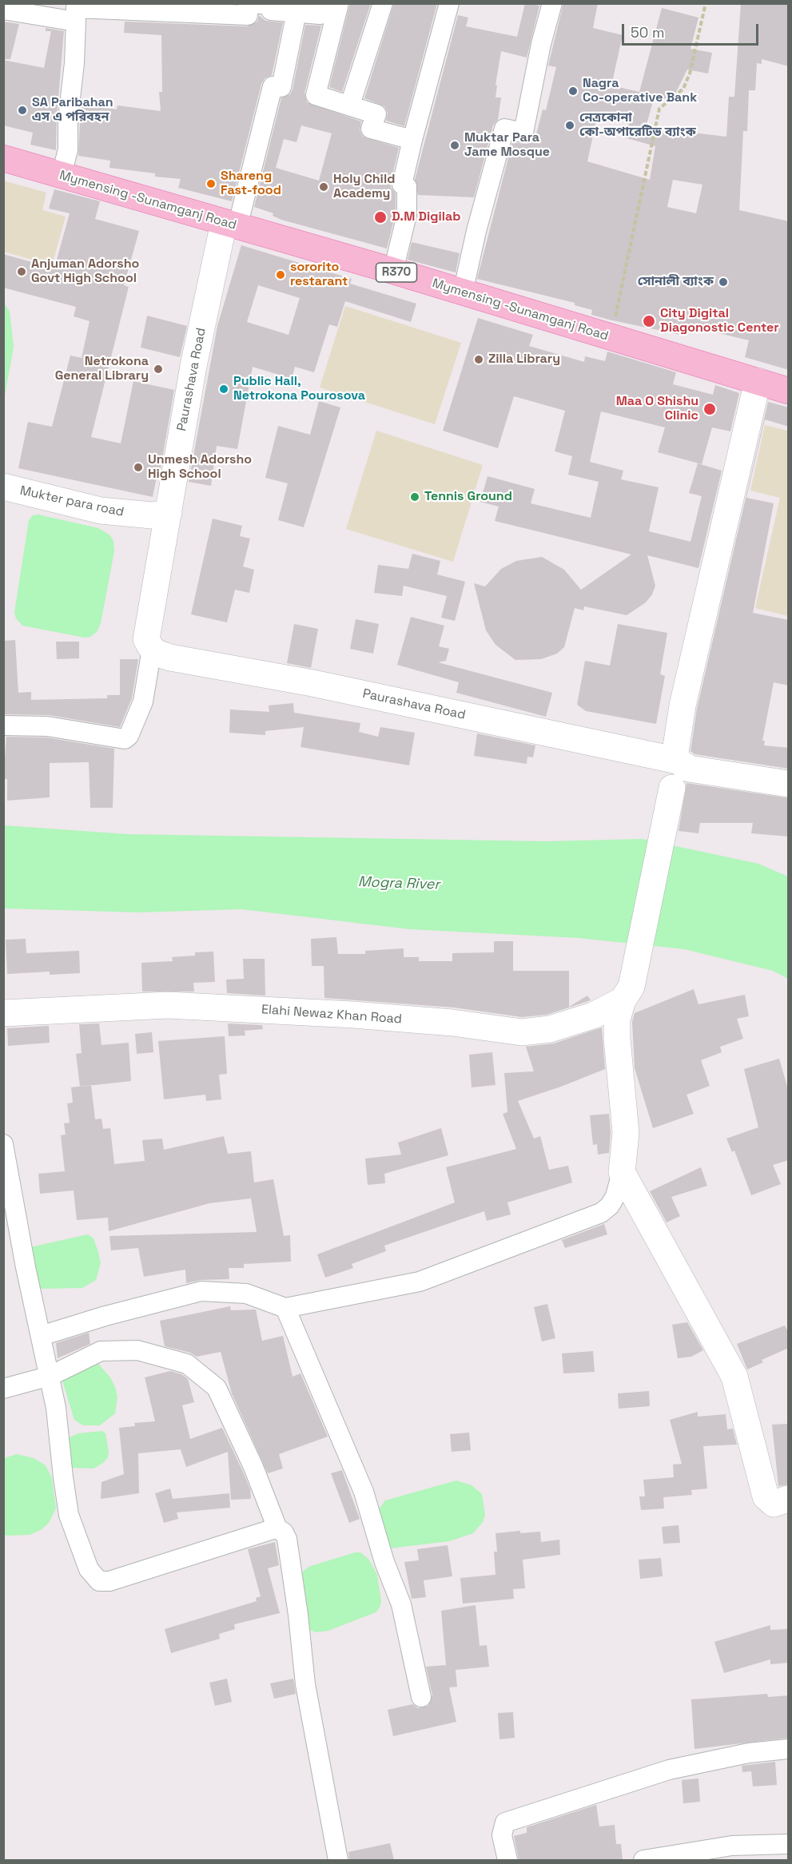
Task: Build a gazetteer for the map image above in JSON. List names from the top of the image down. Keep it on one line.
{"streets":{"main road":["Mymensing -Sunamganj Road","R370"],"street":["Paurashava Road","Mukter para road","Elahi Newaz Khan Road"]},"crossings":[["Mymensing -Sunamganj Road","Paurashava Road"],["Paurashava Road","Mukter para road"]],"water":["Mogra River"],"places":["Nagra Co-operative Bank","SA Paribahan এস এ পরিবহন","নেত্রকোনা কো-অপারেটিভ ব্যাংক","Muktar Para Jame Mosque","Shareng Fast-food","Holy Child Academy","D.M Digilab","Anjuman Adorsho Govt High School","sororito restarant","সোনালী ব্যাংক","City Digital Diagonostic Center","Zilla Library","Netrokona General Library","Public Hall, Netrokona Pourosova","Maa O Shishu Clinic","Unmesh Adorsho High School","Tennis Ground"],"scale_bar":"50 m"}
